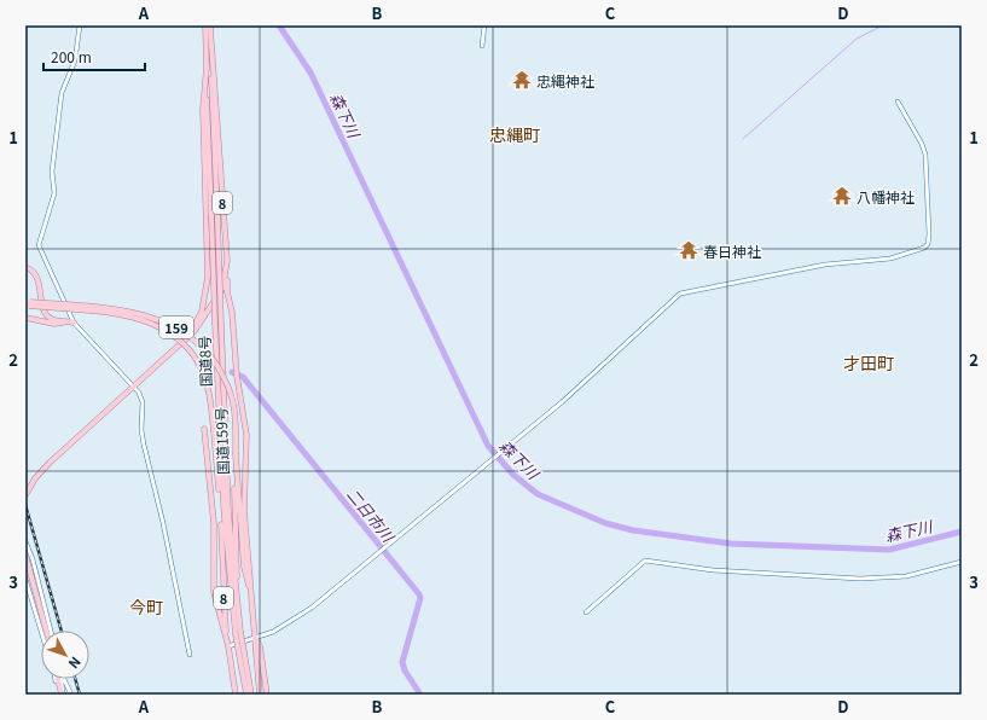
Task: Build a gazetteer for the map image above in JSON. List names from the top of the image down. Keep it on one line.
{"streets":{"highway":["8","159","国道8号","国道159号"]},"crossings":[["8","国道8号"],["国道8号","国道159号"]],"districts":["忠縄町","才田町","今町"],"water":["森下川","二日市川"],"places":{"temple":["忠縄神社","八幡神社","春日神社"]},"scale_bar":"200 m","north":"bottom right","grid":{"columns":["A","B","C","D"],"rows":["1","2","3"]}}
